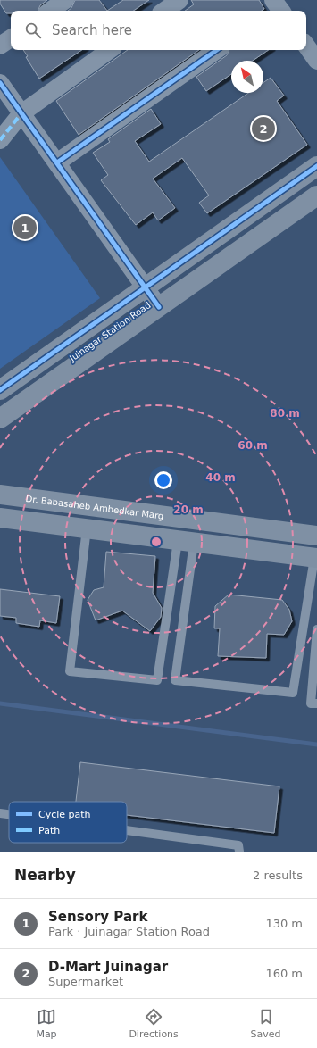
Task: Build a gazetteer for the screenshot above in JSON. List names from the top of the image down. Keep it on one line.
{"streets":{"street":["Juinagar Station Road","Dr. Babasaheb Ambedkar Marg"]},"legend":["Cycle path","Path"],"north":"top left","page":{"search":"Search here","pins":["2","1"],"heading":["Nearby","2 results"],"list":[{"mark":"1","name":"Sensory Park","note":"Park · Juinagar Station Road","value":"130 m"},{"mark":"2","name":"D-Mart Juinagar","note":"Supermarket","value":"160 m"}],"nav":["Map","Directions","Saved"]},"rings":["80 m","60 m","40 m","20 m"]}
